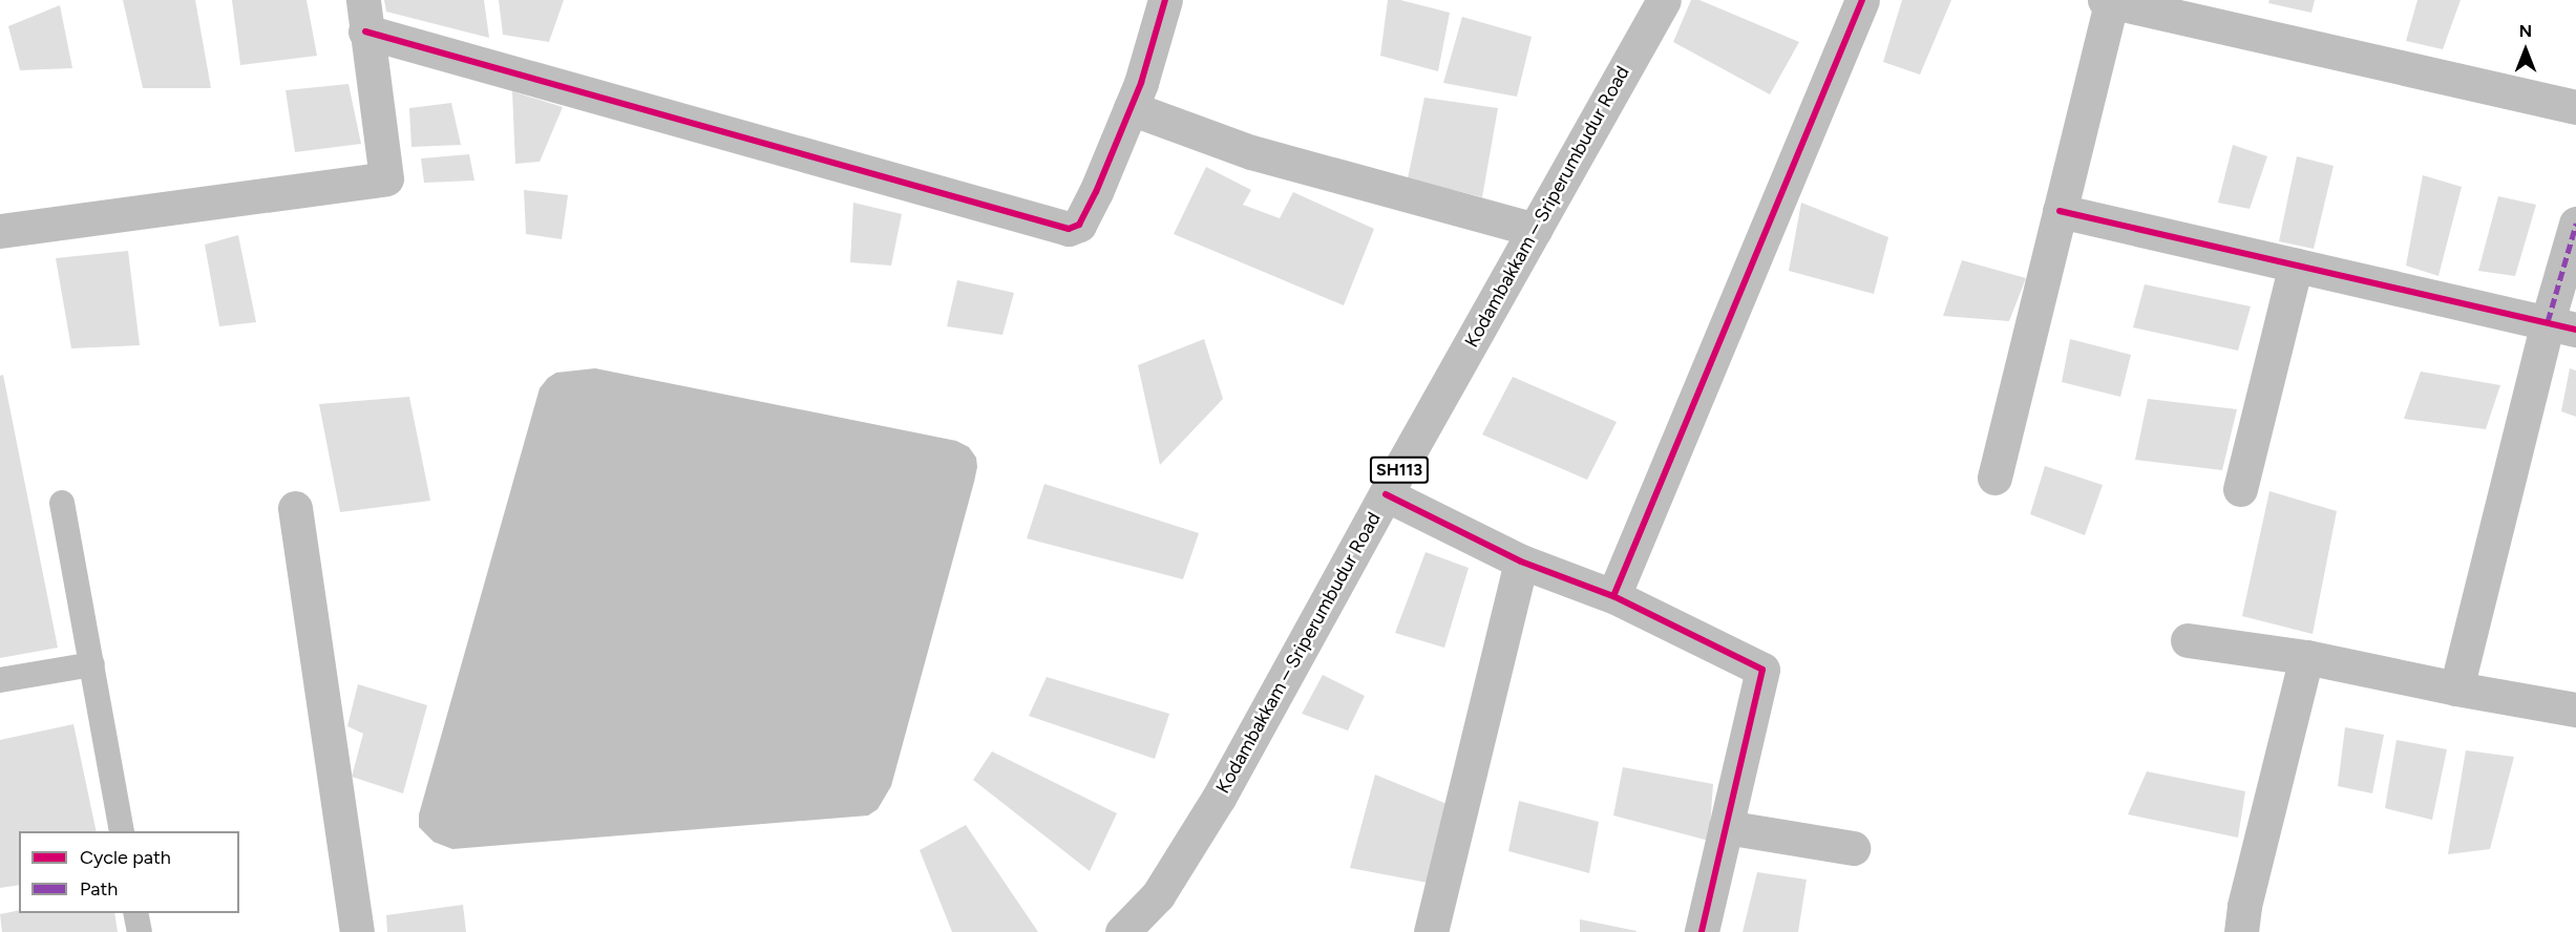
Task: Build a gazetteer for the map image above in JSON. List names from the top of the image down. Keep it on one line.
{"streets":{"street":["Kodambakkam – Sriperumbudur Road","SH113"]},"legend":["Cycle path","Path"],"north":"top"}
